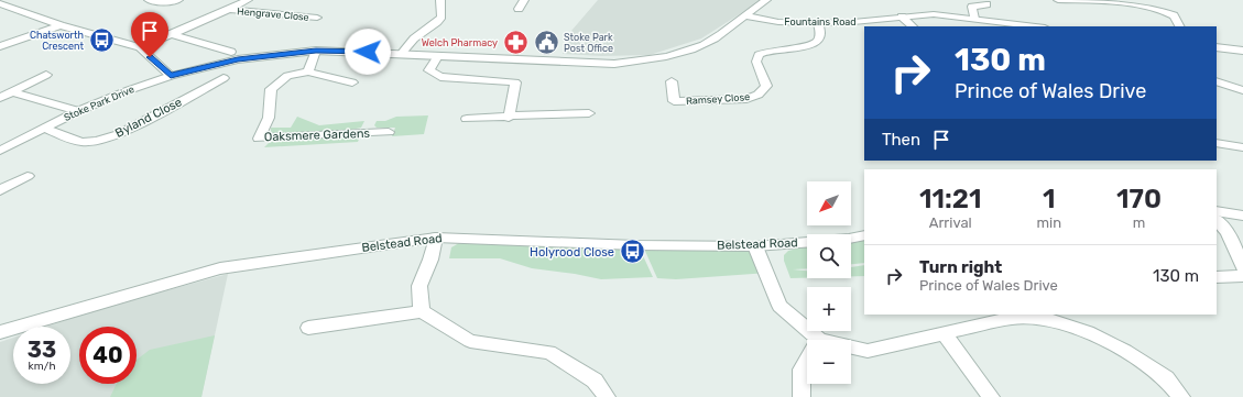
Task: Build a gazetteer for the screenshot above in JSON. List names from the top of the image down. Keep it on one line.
{"streets":{"street":["Hengrave Close","Fountains Road","Ramsey Close","Stoke Park Drive","Byland Close","Oaksmere Gardens","Belstead Road"]},"crossings":[["Fountains Road","Ramsey Close"],["Fountains Road","Stoke Park Drive"],["Stoke Park Drive","Byland Close"]],"places":{"bus stop":["Chatsworth Crescent","Holyrood Close"],"pharmacy":["Welch Pharmacy"],"public building":["Stoke Park Post Office"]},"north":"bottom left","page":{"turn":["130 m","Prince of Wales Drive"],"then":"Then","eta":["11:21","Arrival","1","min","170","m"],"map_buttons":["+","−"],"list":[{"name":"Turn right","note":"Prince of Wales Drive","value":"130 m"}],"speed":"33 km/h","limit":"40"}}
